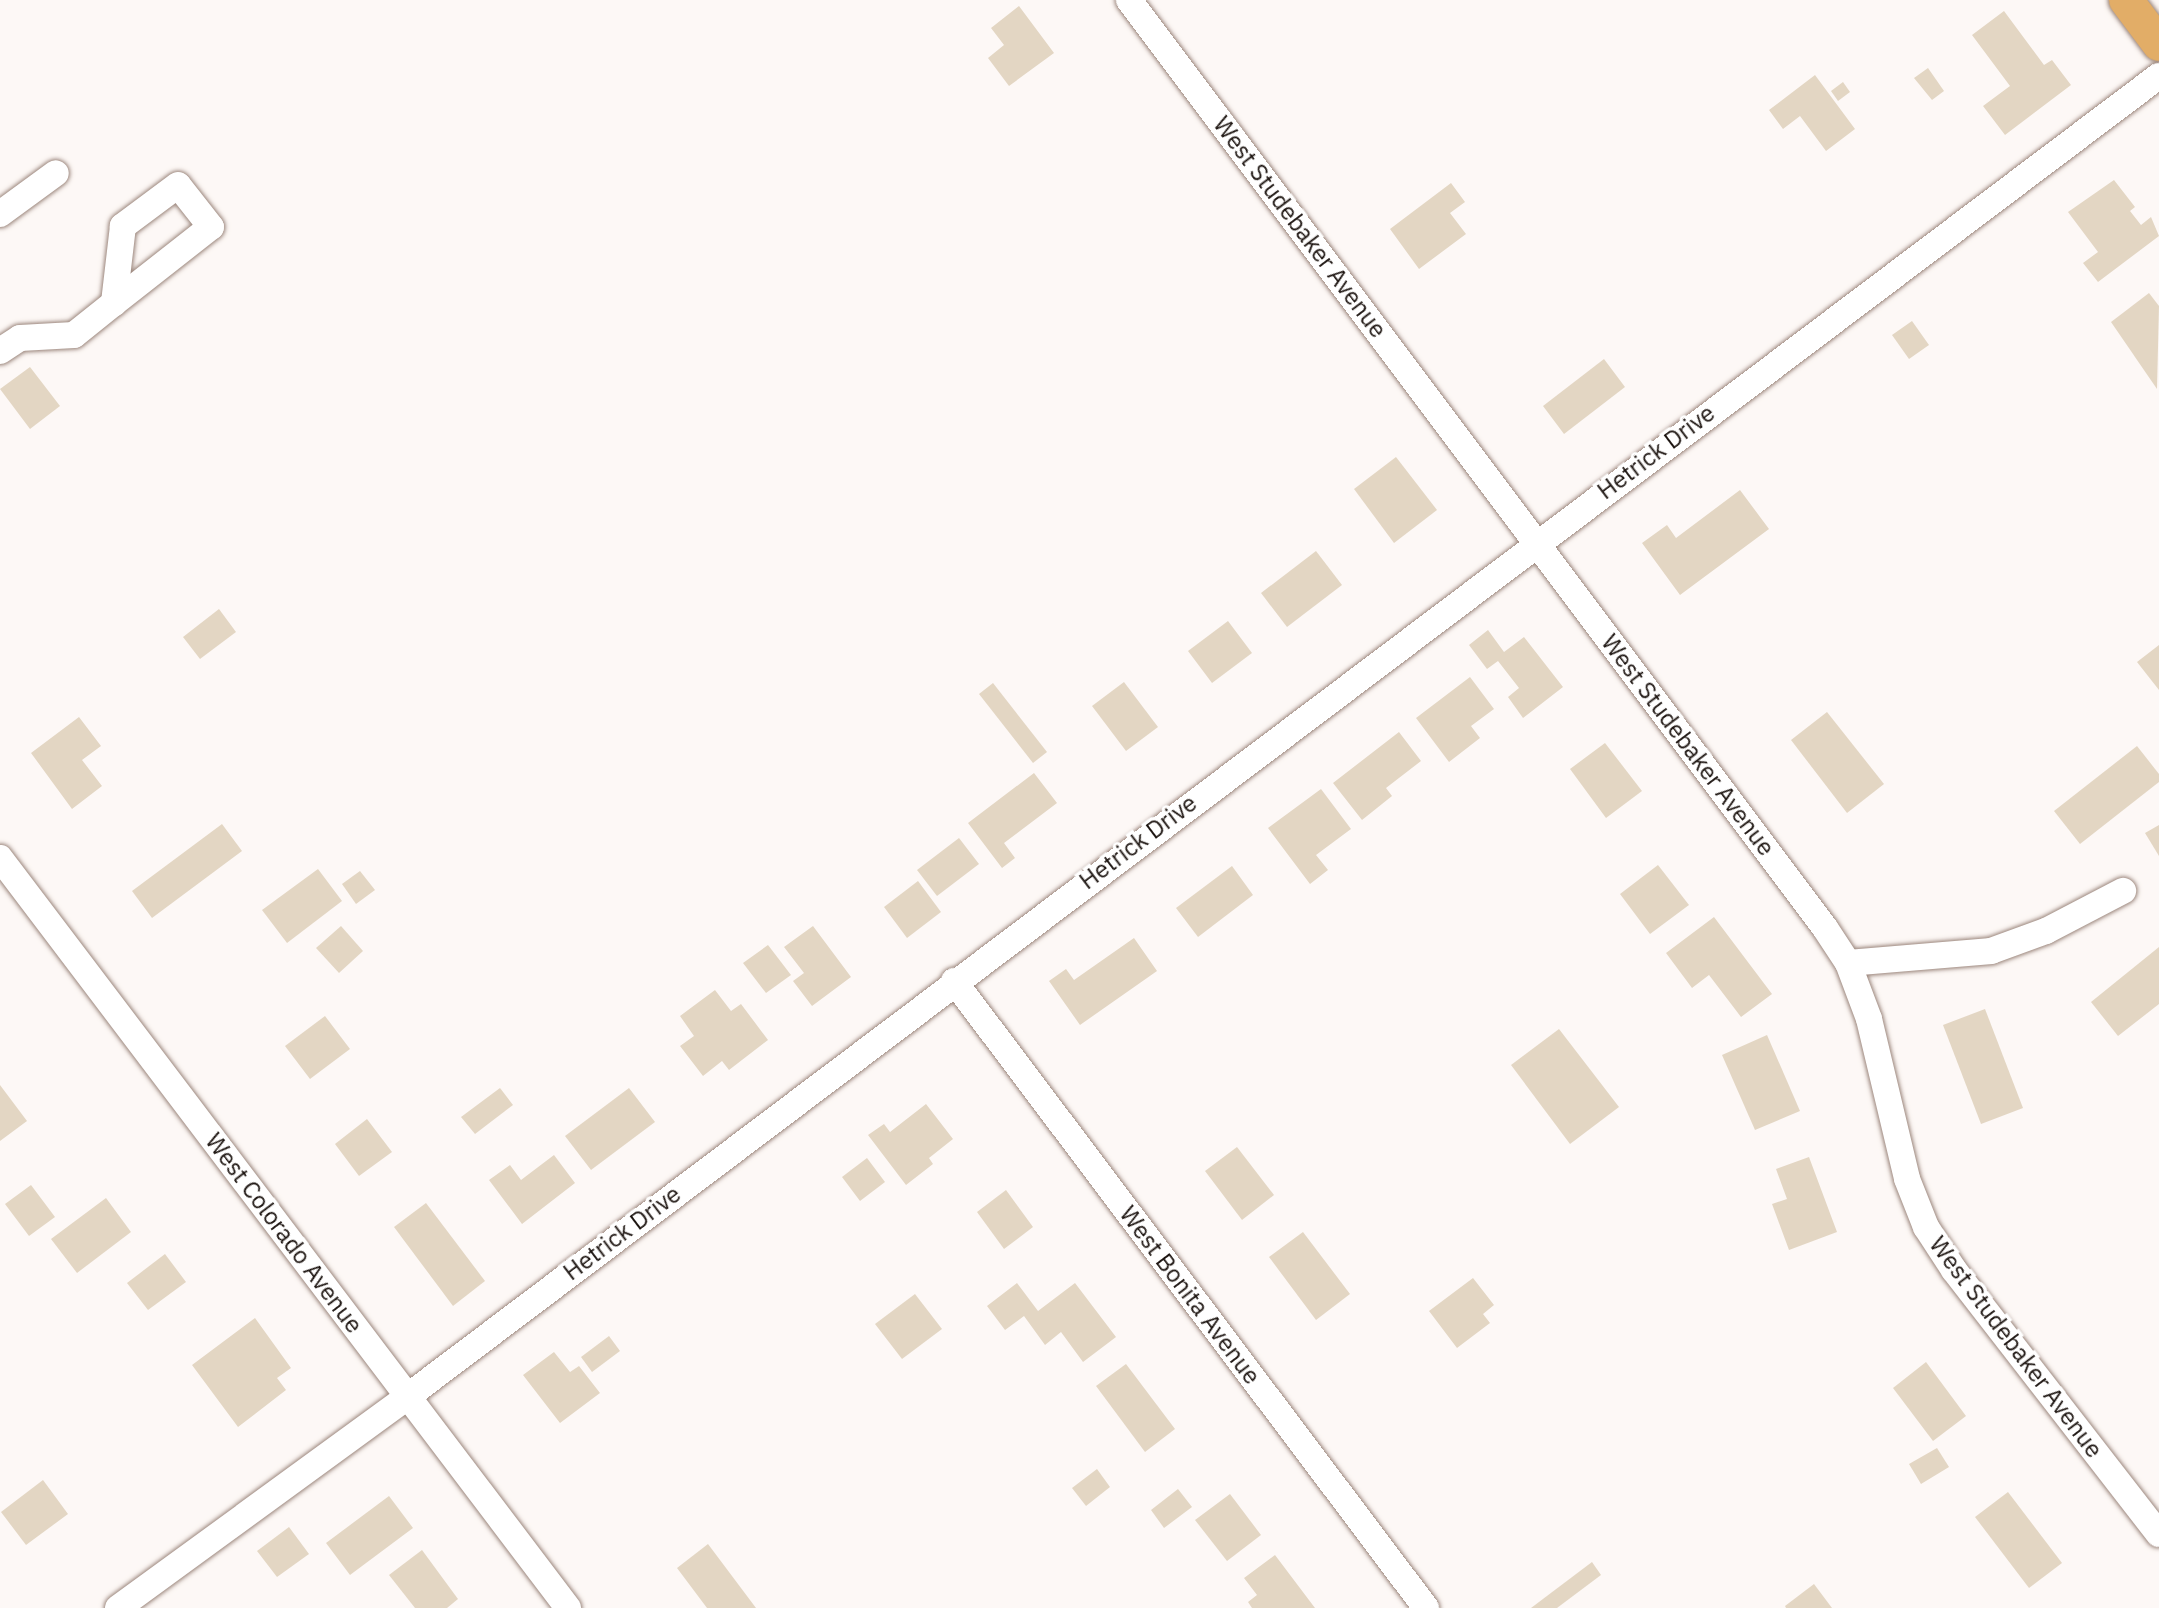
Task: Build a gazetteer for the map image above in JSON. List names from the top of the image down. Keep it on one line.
{"streets":{"street":["West Studebaker Avenue","Hetrick Drive","West Colorado Avenue","West Bonita Avenue"]},"crossings":[["West Studebaker Avenue","Hetrick Drive"],["Hetrick Drive","West Colorado Avenue"],["Hetrick Drive","West Bonita Avenue"]]}
